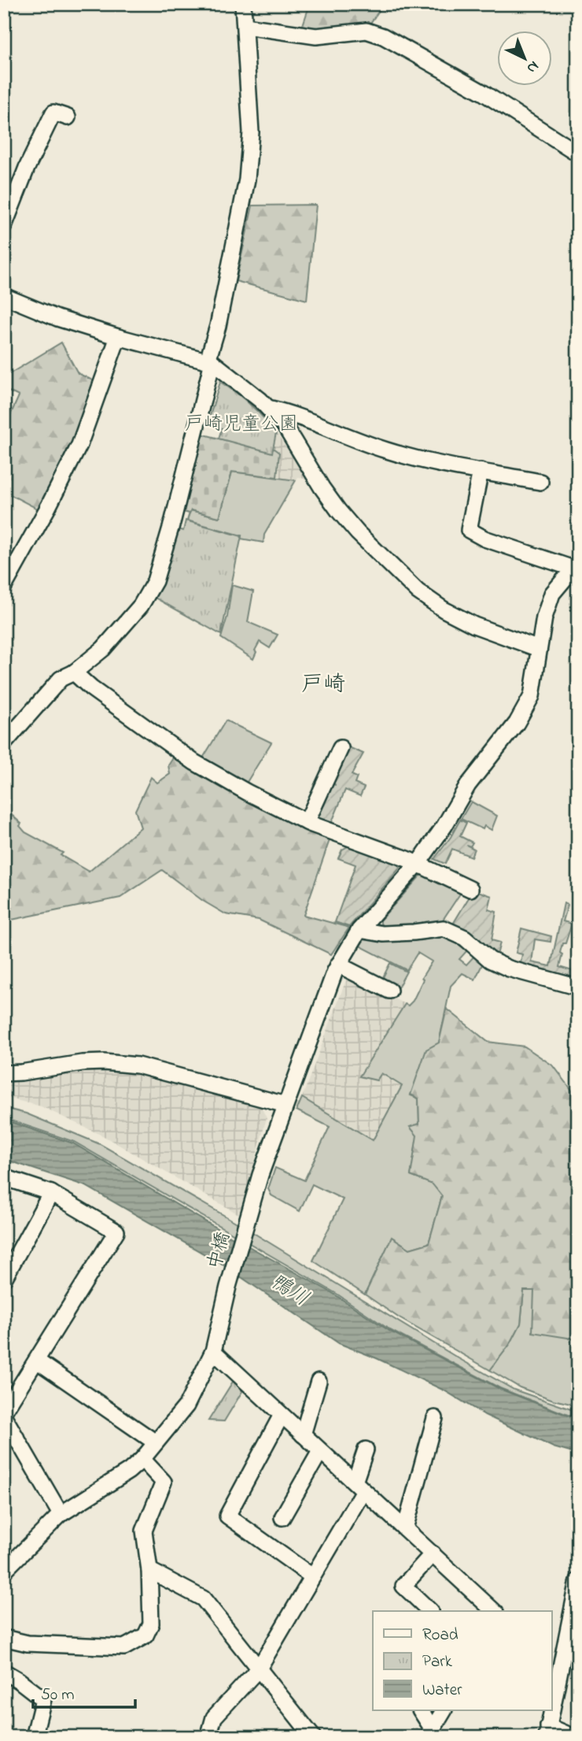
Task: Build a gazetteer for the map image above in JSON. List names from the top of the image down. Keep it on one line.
{"streets":{"street":["中橋"]},"districts":["戸崎"],"water":["鴨川"],"parks":["戸崎児童公園"],"legend":["Road","Park","Water"],"scale_bar":"50 m","north":"bottom right"}
